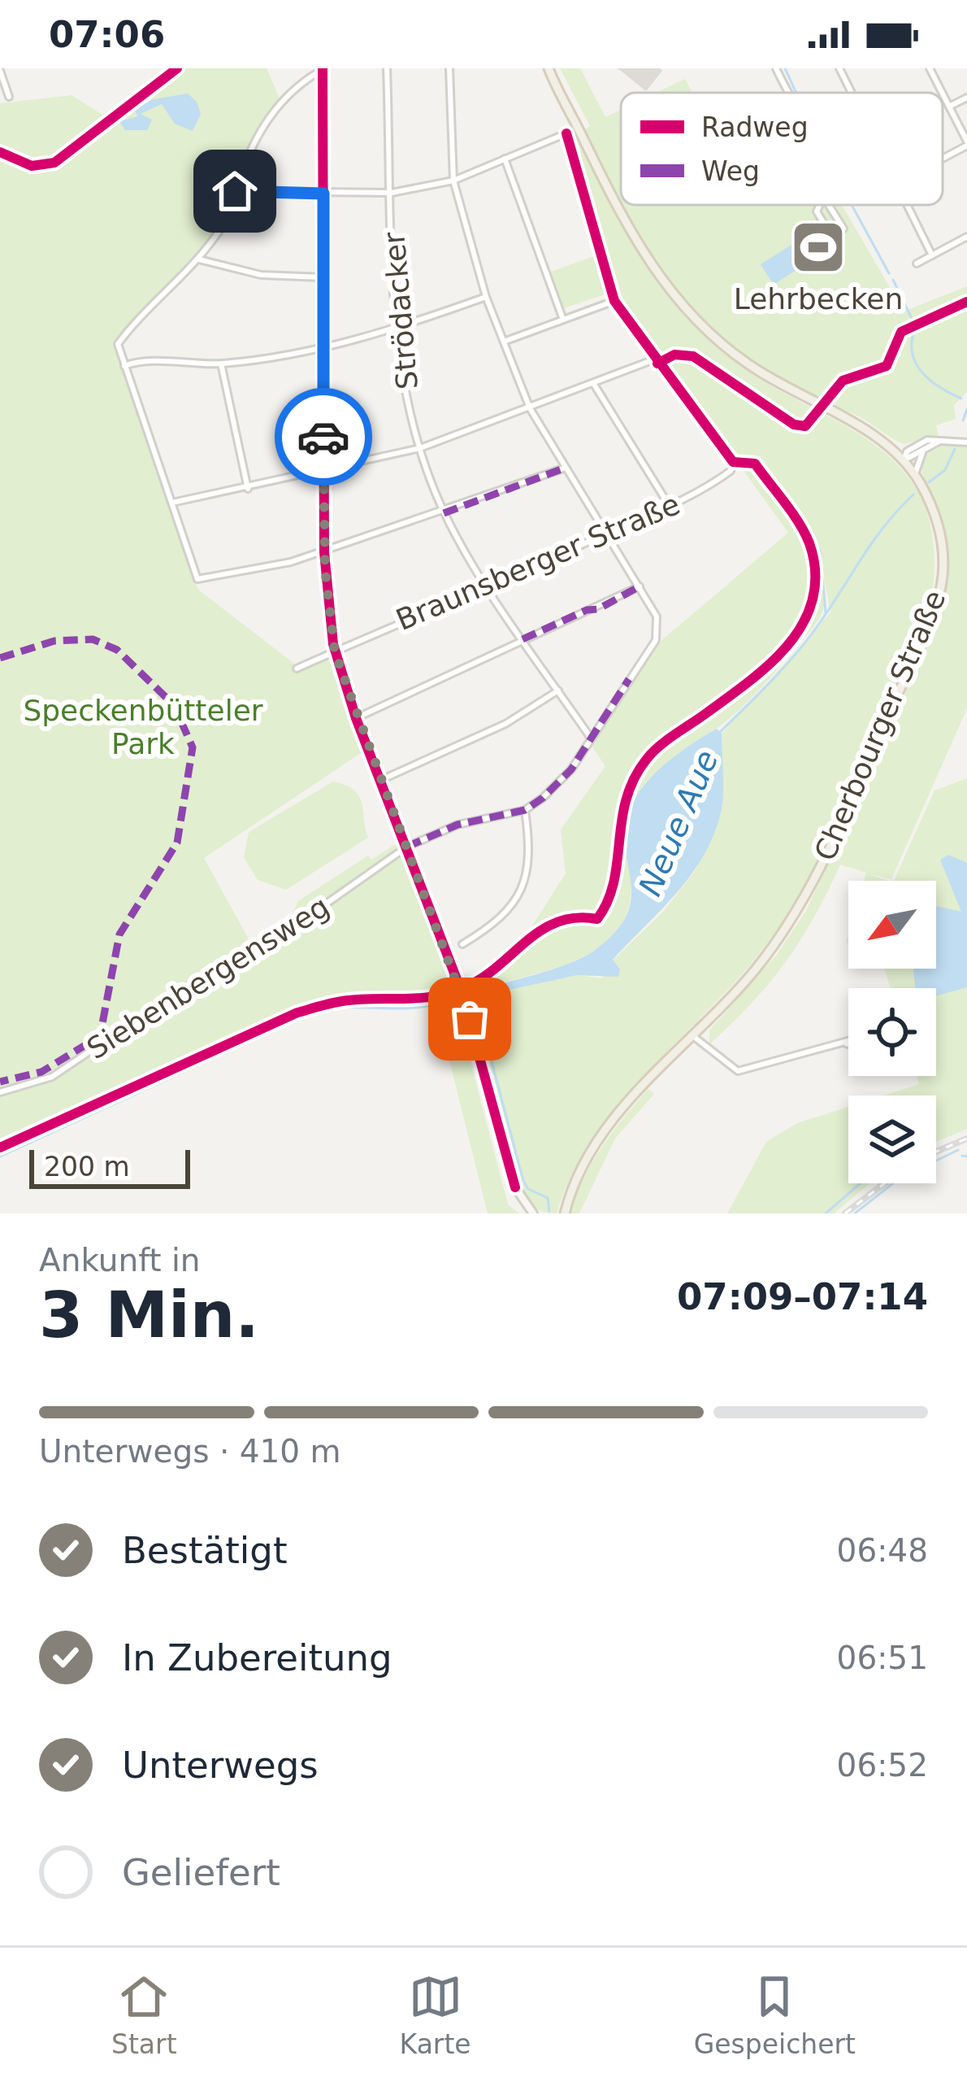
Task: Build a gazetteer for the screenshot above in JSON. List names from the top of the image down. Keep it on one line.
{"streets":{"main road":["Cherbourger Straße"],"street":["Strödacker","Braunsberger Straße","Siebenbergensweg"]},"crossings":[["Strödacker","Braunsberger Straße"]],"water":["Neue Aue"],"parks":["Speckenbütteler Park"],"places":{"sports":["Lehrbecken"]},"legend":["Radweg","Weg"],"scale_bar":"200 m","north":"bottom left","page":{"status":"07:06","scale":"200 m","heading":["3 Min.","Ankunft in","07:09–07:14"],"bar":"Unterwegs · 410 m","list":[["Bestätigt","06:48"],["In Zubereitung","06:51"],["Unterwegs","06:52"],"Geliefert"],"tabs":["Start","Karte","Gespeichert"]}}
